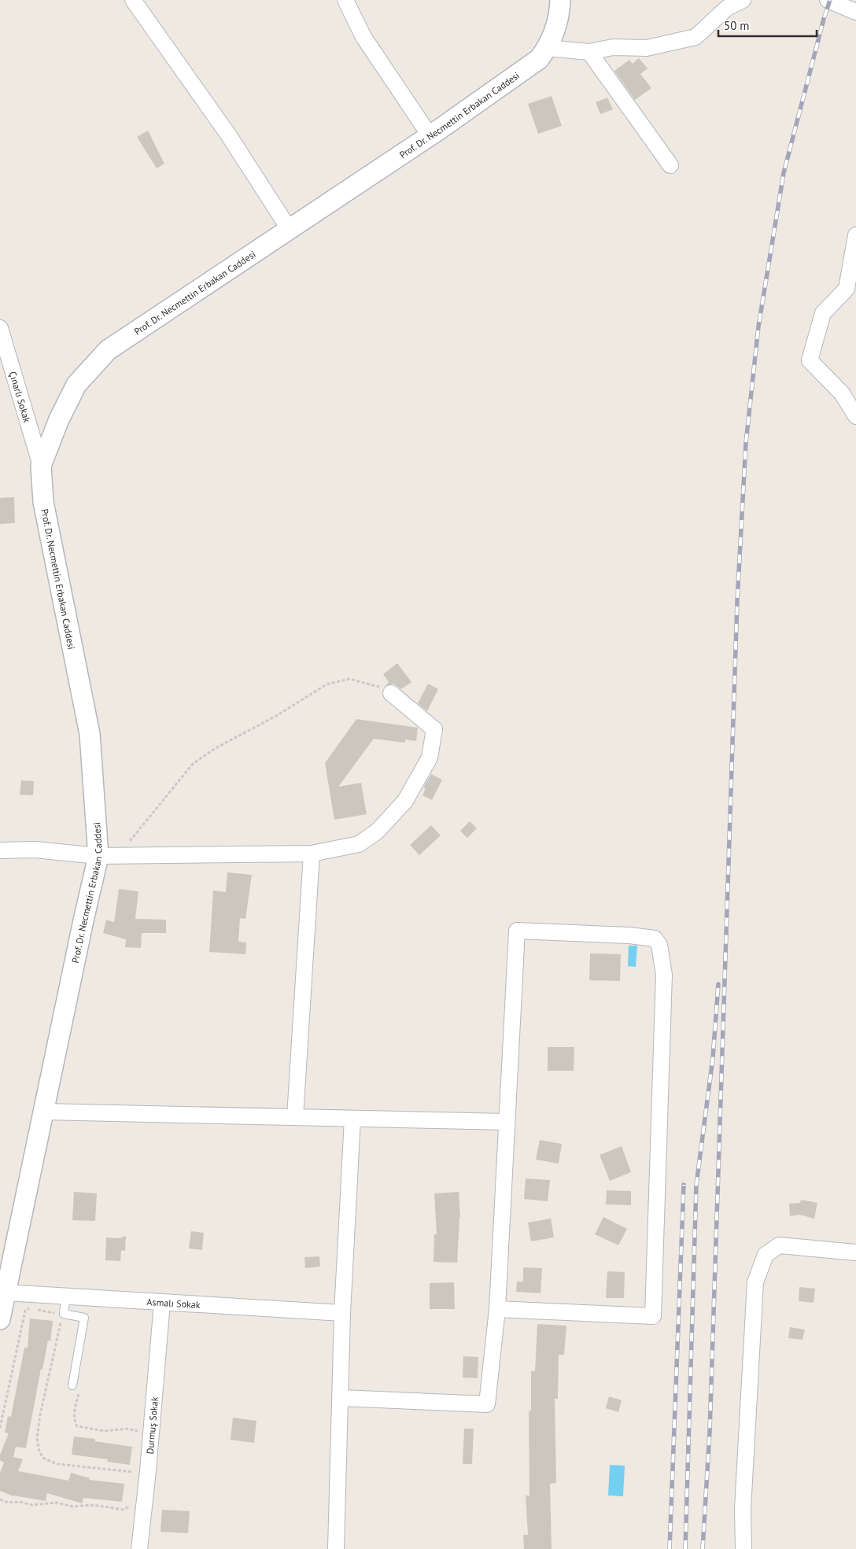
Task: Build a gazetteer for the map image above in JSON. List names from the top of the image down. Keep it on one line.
{"streets":{"street":["Prof. Dr. Necmettin Erbakan Caddesi","Çınarlı Sokak","Asmalı Sokak","Durmuş Sokak"]},"crossings":[["Prof. Dr. Necmettin Erbakan Caddesi","Çınarlı Sokak"],["Prof. Dr. Necmettin Erbakan Caddesi","Asmalı Sokak"],["Asmalı Sokak","Durmuş Sokak"]],"scale_bar":"50 m"}
